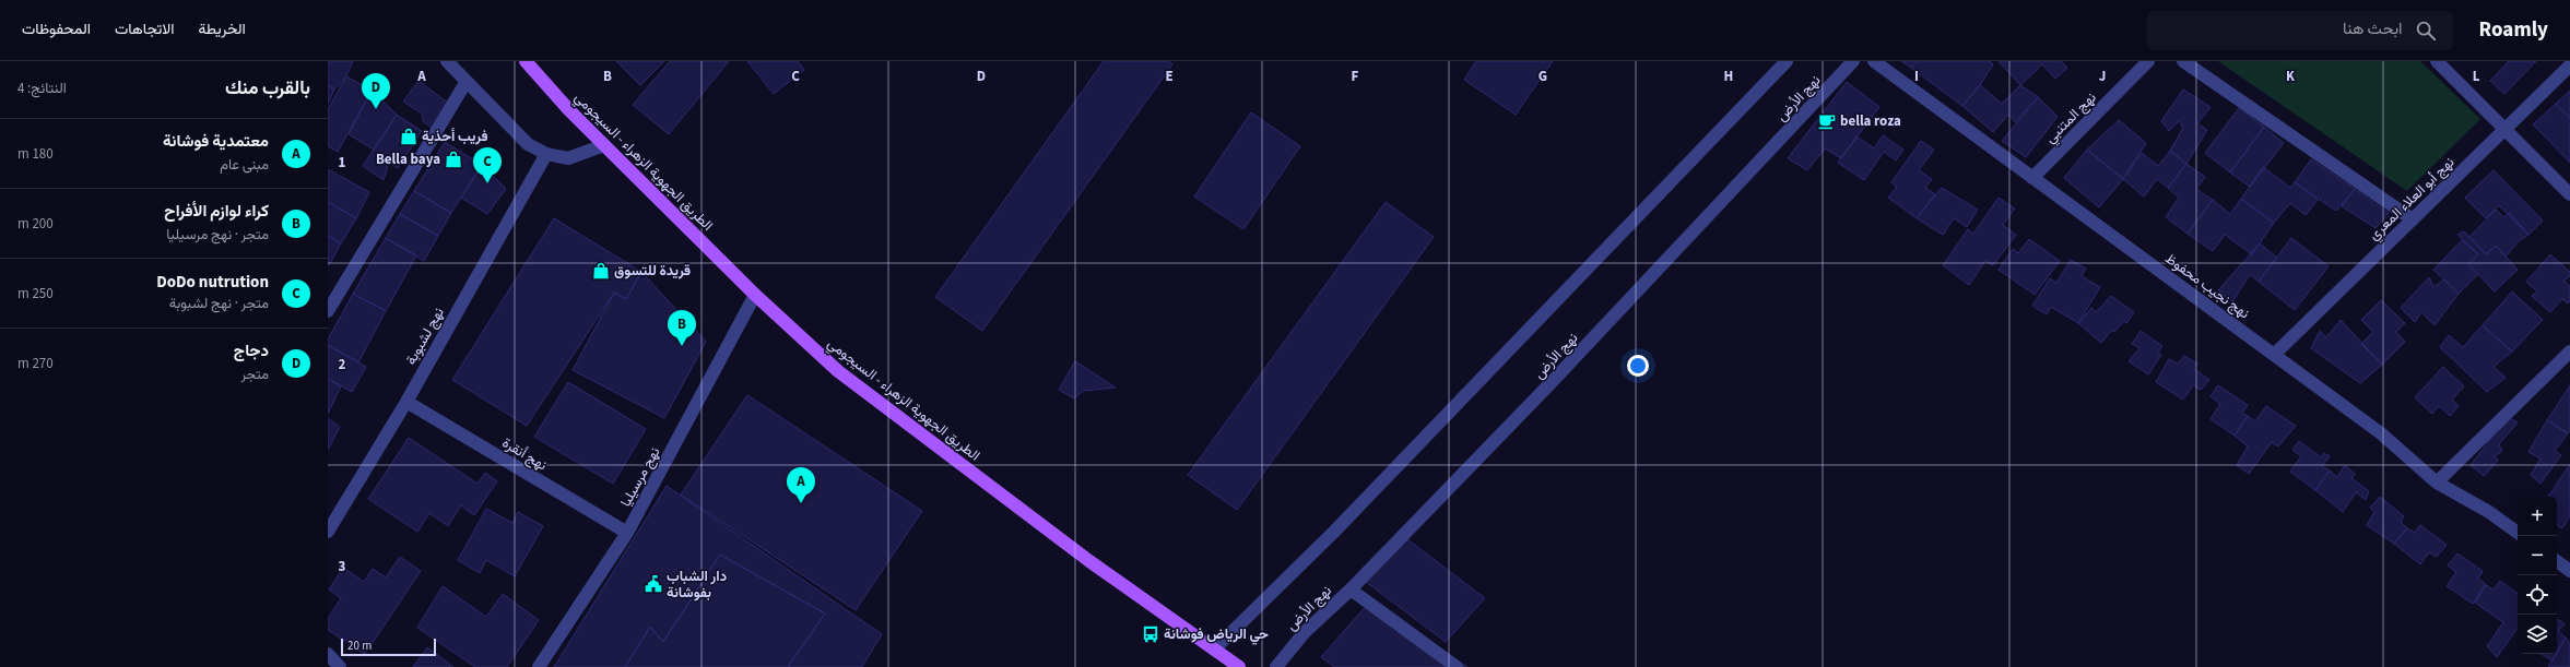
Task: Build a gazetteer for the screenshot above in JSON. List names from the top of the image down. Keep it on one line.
{"streets":{"main road":["الطريق الجهوية الزهراء - السيجومي"],"street":["نهج الأرض","نهج المتنبي","نهج أبو العلاء المعري","نهج نجيب محفوظ","نهج لشبوبة","نهج أنقرة","نهج مرسيليا"]},"crossings":[["نهج المتنبي","نهج نجيب محفوظ"],["الطريق الجهوية الزهراء - السيجومي","نهج مرسيليا"],["نهج أبو العلاء المعري","نهج نجيب محفوظ"],["نهج لشبوبة","نهج أنقرة"],["نهج أنقرة","نهج مرسيليا"]],"places":{"cafe":["bella roza"],"shop":["فريب أحذية","Bella baya","قريدة للتسوق"],"public building":["دار الشباب بفوشانة"],"bus stop":["حي الرياض فوشانة"]},"scale_bar":"20 m","page":{"header":"Roamly","search":"ابحث هنا","nav":["الخريطة","الاتجاهات","المحفوظات"],"heading":["بالقرب منك","النتائج: 4"],"pins":["D","C","B","A"],"list":[{"mark":"A","name":"معتمدية فوشانة","note":"مبنى عام","value":"180 m"},{"mark":"B","name":"كراء لوازم الأفراح","note":"متجر · نهج مرسيليا","value":"200 m"},{"mark":"C","name":"DoDo nutrution","note":"متجر · نهج لشبوبة","value":"250 m"},{"mark":"D","name":"دجاج","note":"متجر","value":"270 m"}],"map_buttons":["+","−"],"scale":"20 m"},"grid":{"columns":["A","B","C","D","E","F","G","H","I","J","K","L"],"rows":["1","2","3"]}}
